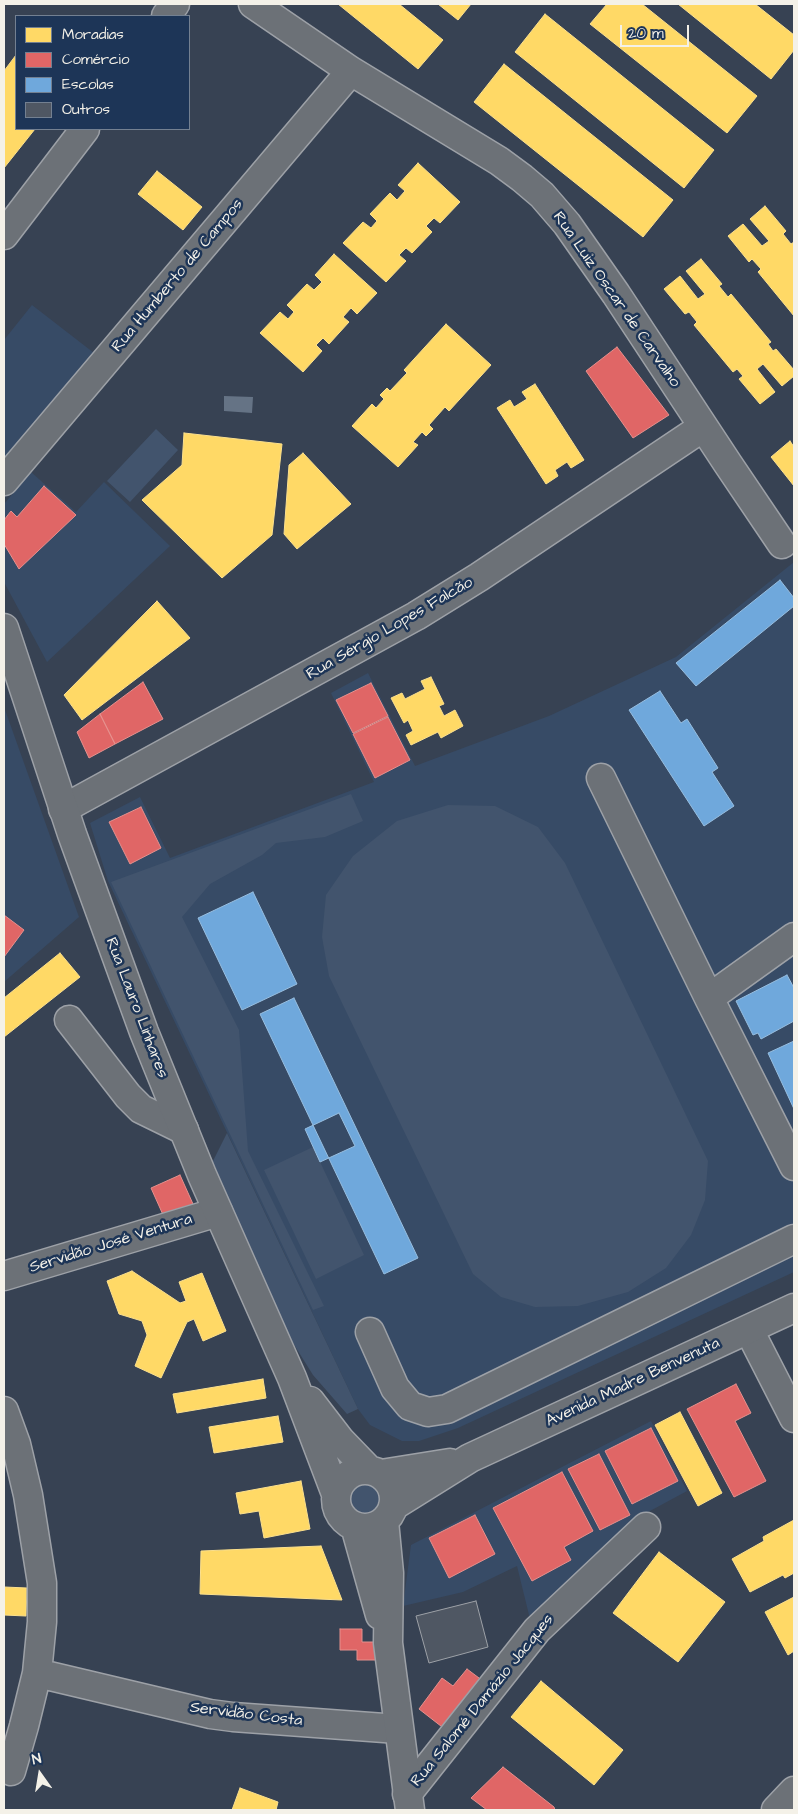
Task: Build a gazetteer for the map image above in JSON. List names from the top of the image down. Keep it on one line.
{"streets":{"street":["Rua Humberto de Campos","Rua Luiz Oscar de Carvalho","Rua Sérgio Lopes Falcão","Rua Lauro Linhares","Servidão José Ventura","Avenida Madre Benvenuta","Rua Salomé Damázio Jacques","Servidão Costa"]},"crossings":[["Rua Humberto de Campos","Rua Luiz Oscar de Carvalho"],["Rua Luiz Oscar de Carvalho","Rua Sérgio Lopes Falcão"],["Rua Sérgio Lopes Falcão","Rua Lauro Linhares"],["Rua Lauro Linhares","Servidão José Ventura"],["Rua Lauro Linhares","Avenida Madre Benvenuta"]],"legend":["Moradias","Comércio","Escolas","Outros"],"scale_bar":"20 m","north":"top"}
